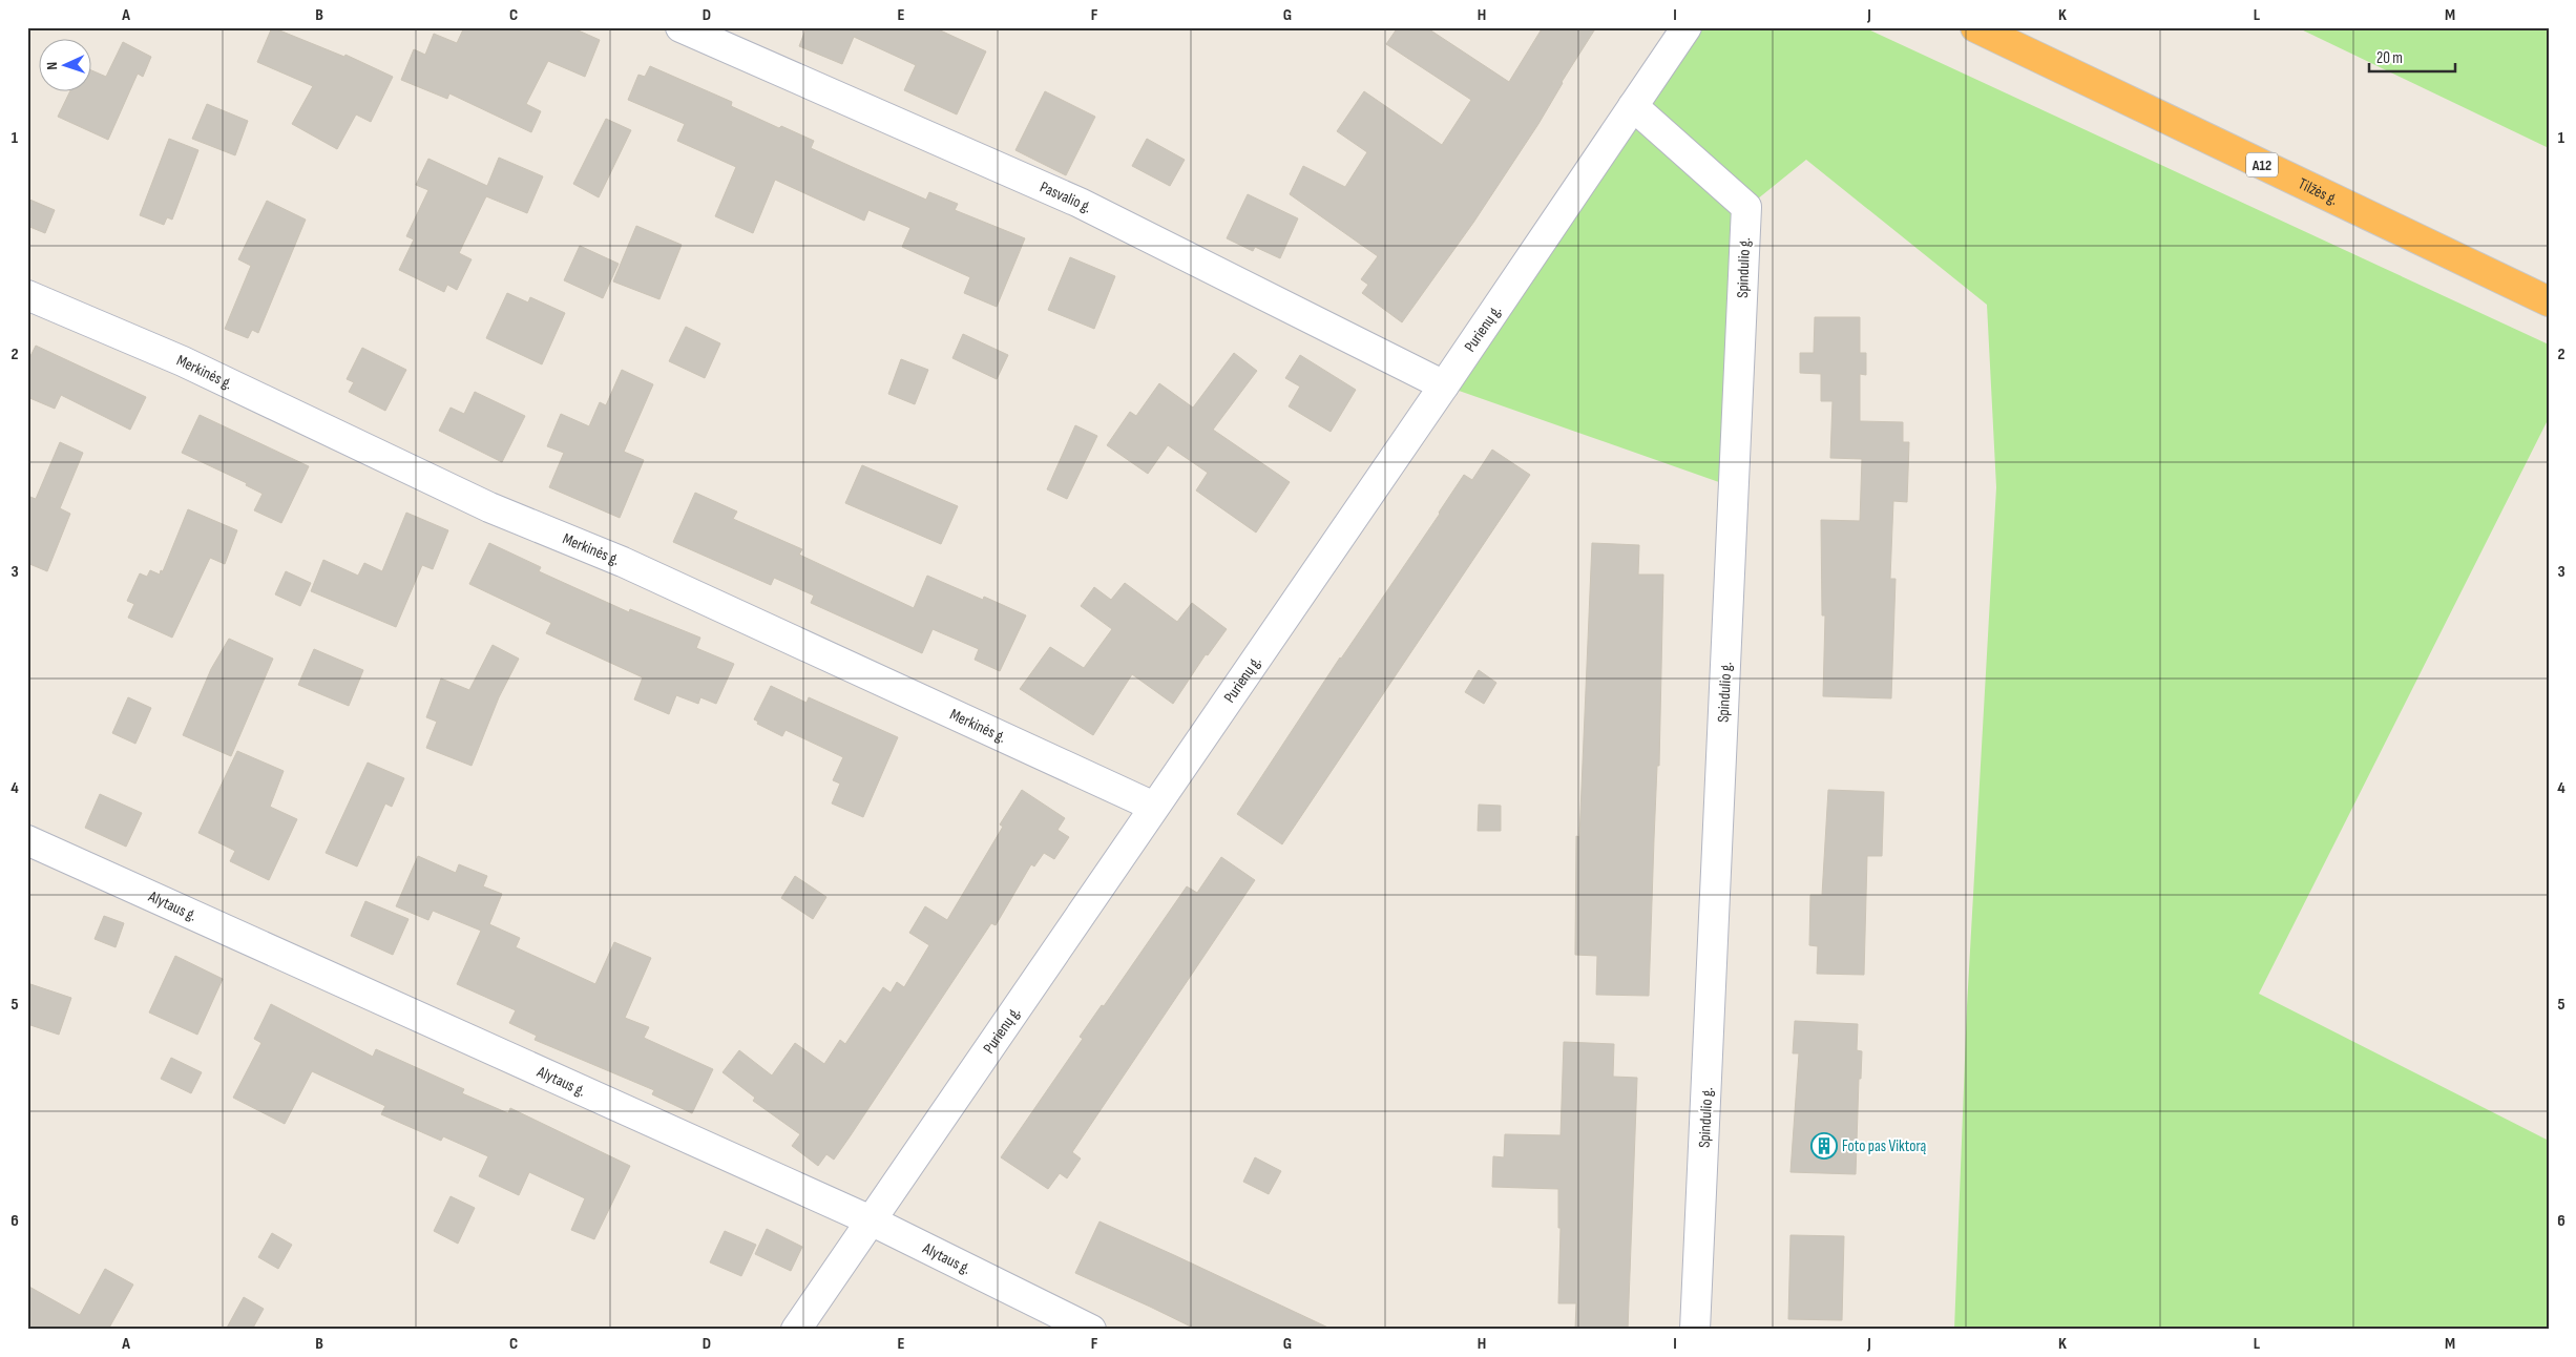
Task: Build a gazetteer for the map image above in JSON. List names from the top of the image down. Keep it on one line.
{"streets":{"highway":["A12","Tilžės g."],"street":["Pasvalio g.","Spindulio g.","Purienų g.","Merkinės g.","Alytaus g."]},"crossings":[["Pasvalio g.","Purienų g."],["Spindulio g.","Purienų g."],["Purienų g.","Merkinės g."],["Purienų g.","Alytaus g."]],"places":{"building":["Foto pas Viktorą"]},"scale_bar":"20 m","north":"left","grid":{"columns":["A","B","C","D","E","F","G","H","I","J","K","L","M"],"rows":["1","2","3","4","5","6"]}}
